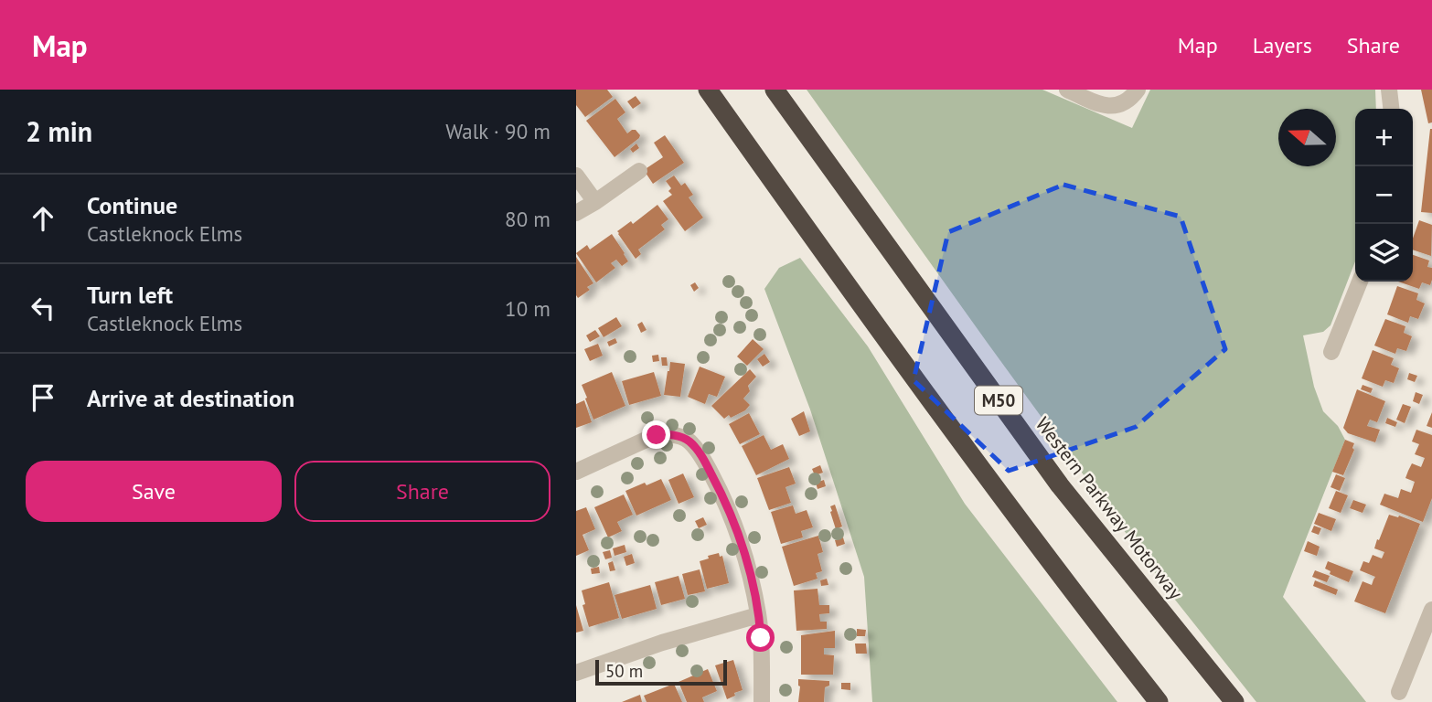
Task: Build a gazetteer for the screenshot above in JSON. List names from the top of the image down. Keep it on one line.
{"streets":{"highway":["M50","Western Parkway Motorway"]},"scale_bar":"50 m","north":"left","page":{"header":"Map","nav":["Map","Layers","Share"],"heading":["2 min","Walk · 90 m"],"map_buttons":["+","−"],"list":[["Continue","Castleknock Elms","80 m"],["Turn left","Castleknock Elms","10 m"],"Arrive at destination"],"buttons":["Save","Share"],"scale":"50 m"}}
